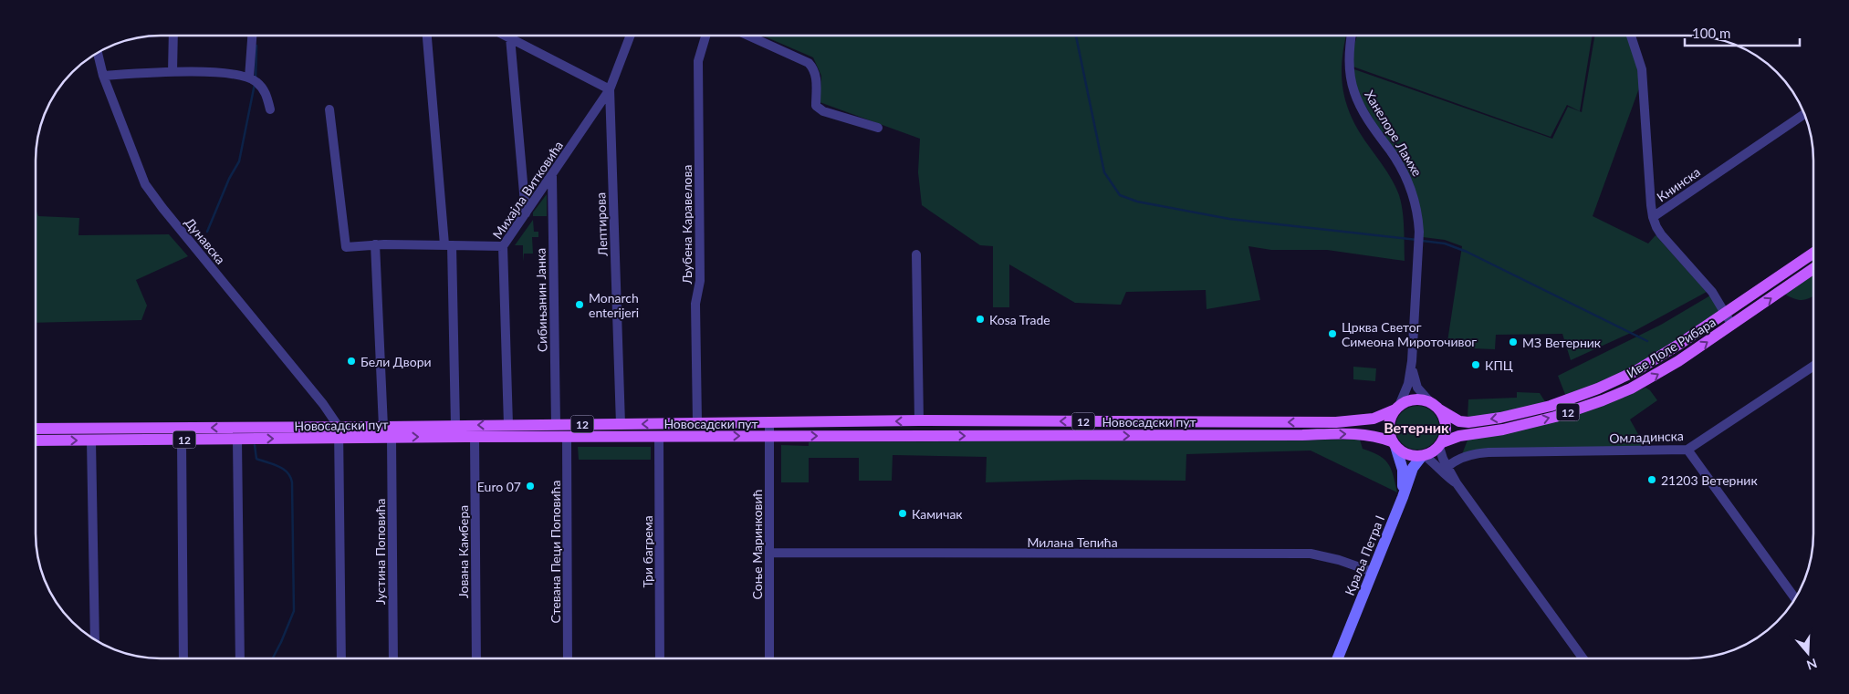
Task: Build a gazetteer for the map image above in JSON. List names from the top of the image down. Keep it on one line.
{"streets":{"main road":["Иве Лоле Рибара","12","Новосадски пут"],"street":["Ханелоре Ламхе","Книнска","Михајла Витковића","Лептирова","Љубена Каравелова","Дунавска","Сибињанин Јанка","Омладинска","Милана Тепића","Соње Маринковић","Јустина Поповића","Јована Камбера","Стевана Пеци Поповића","Три багрема","Краља Петра I"]},"crossings":[["Ханелоре Ламхе","Иве Лоле Рибара"],["Ханелоре Ламхе","12"],["Ханелоре Ламхе","Новосадски пут"],["Ханелоре Ламхе","Краља Петра I"],["Книнска","Иве Лоле Рибара"],["Михајла Витковића","Лептирова"],["Михајла Витковића","Сибињанин Јанка"],["Михајла Витковића","Новосадски пут"],["Лептирова","Новосадски пут"],["Љубена Каравелова","Новосадски пут"],["Дунавска","Новосадски пут"],["Сибињанин Јанка","Новосадски пут"],["Иве Лоле Рибара","12"],["Иве Лоле Рибара","Новосадски пут"],["Иве Лоле Рибара","Краља Петра I"],["12","Новосадски пут"],["12","Краља Петра I"],["Новосадски пут","Соње Маринковић"],["Новосадски пут","Јустина Поповића"],["Новосадски пут","Јована Камбера"],["Новосадски пут","Стевана Пеци Поповића"],["Новосадски пут","Три багрема"],["Новосадски пут","Краља Петра I"],["Милана Тепића","Соње Маринковић"],["Милана Тепића","Краља Петра I"]],"districts":["Ветерник"],"places":["Monarch enterijeri","Kosa Trade","Црква Светог Симеона Мироточивог","МЗ Ветерник","Бели Двори","КПЦ","21203 Ветерник","Euro 07","Камичак"],"scale_bar":"100 m","north":"bottom"}
